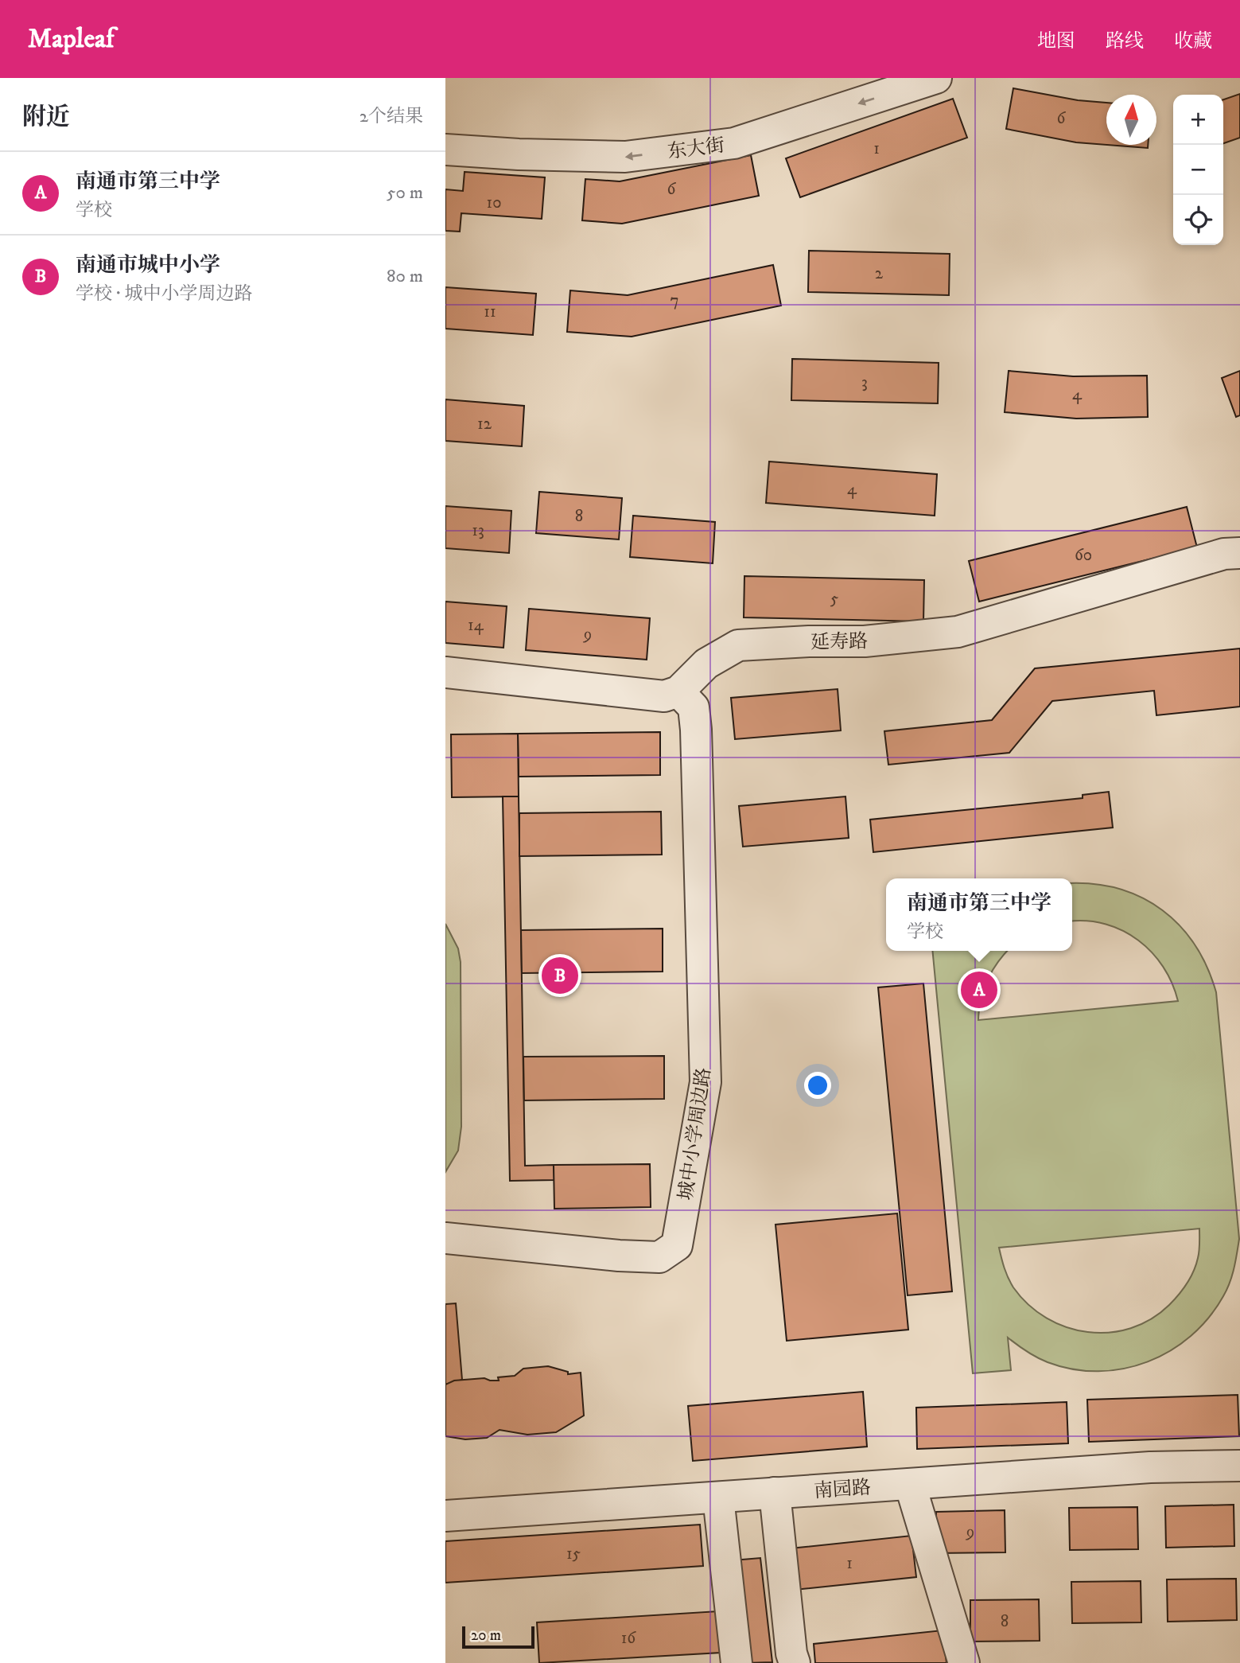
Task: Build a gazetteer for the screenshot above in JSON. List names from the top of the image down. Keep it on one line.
{"streets":{"street":["东大街","延寿路","城中小学周边路","南园路"]},"crossings":[["延寿路","城中小学周边路"]],"one_way":["东大街"],"house_numbers":["6","1","6","10","2","7","11","3","4","12","4","8","13","60","5","14","9","9","15","1","8","16"],"scale_bar":"20 m","north":"top","page":{"header":"Mapleaf","nav":["地图","路线","收藏"],"heading":["附近","2个结果"],"map_buttons":["+","−"],"list":[{"mark":"A","name":"南通市第三中学","note":"学校","value":"50 m"},{"mark":"B","name":"南通市城中小学","note":"学校 · 城中小学周边路","value":"80 m"}],"popup":["南通市第三中学","学校"],"pins":["B","A"],"scale":"20 m"}}
